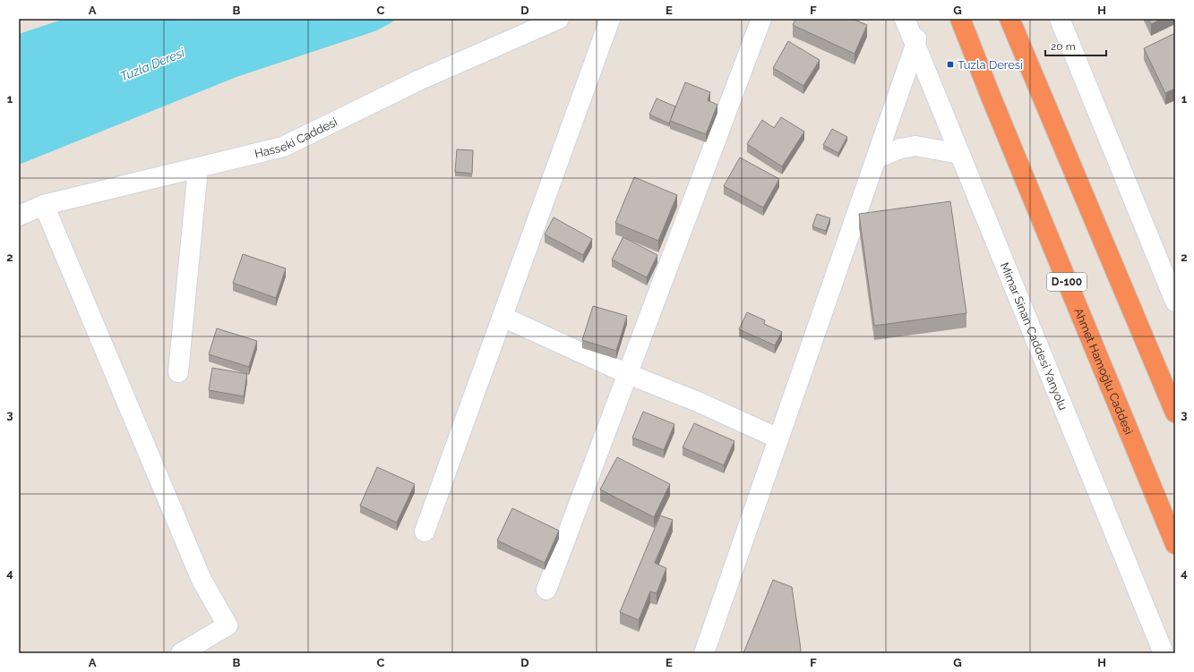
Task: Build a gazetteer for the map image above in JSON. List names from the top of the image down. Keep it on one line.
{"streets":{"highway":["D-100","Ahmet Hamoğlu Caddesi"],"street":["Hasseki Caddesi","Mimar Sinan Caddesi Yanyolu"]},"water":["Tuzla Deresi"],"places":{"transit":["Tuzla Deresi"]},"scale_bar":"20 m","grid":{"columns":["A","B","C","D","E","F","G","H"],"rows":["1","2","3","4"]}}
